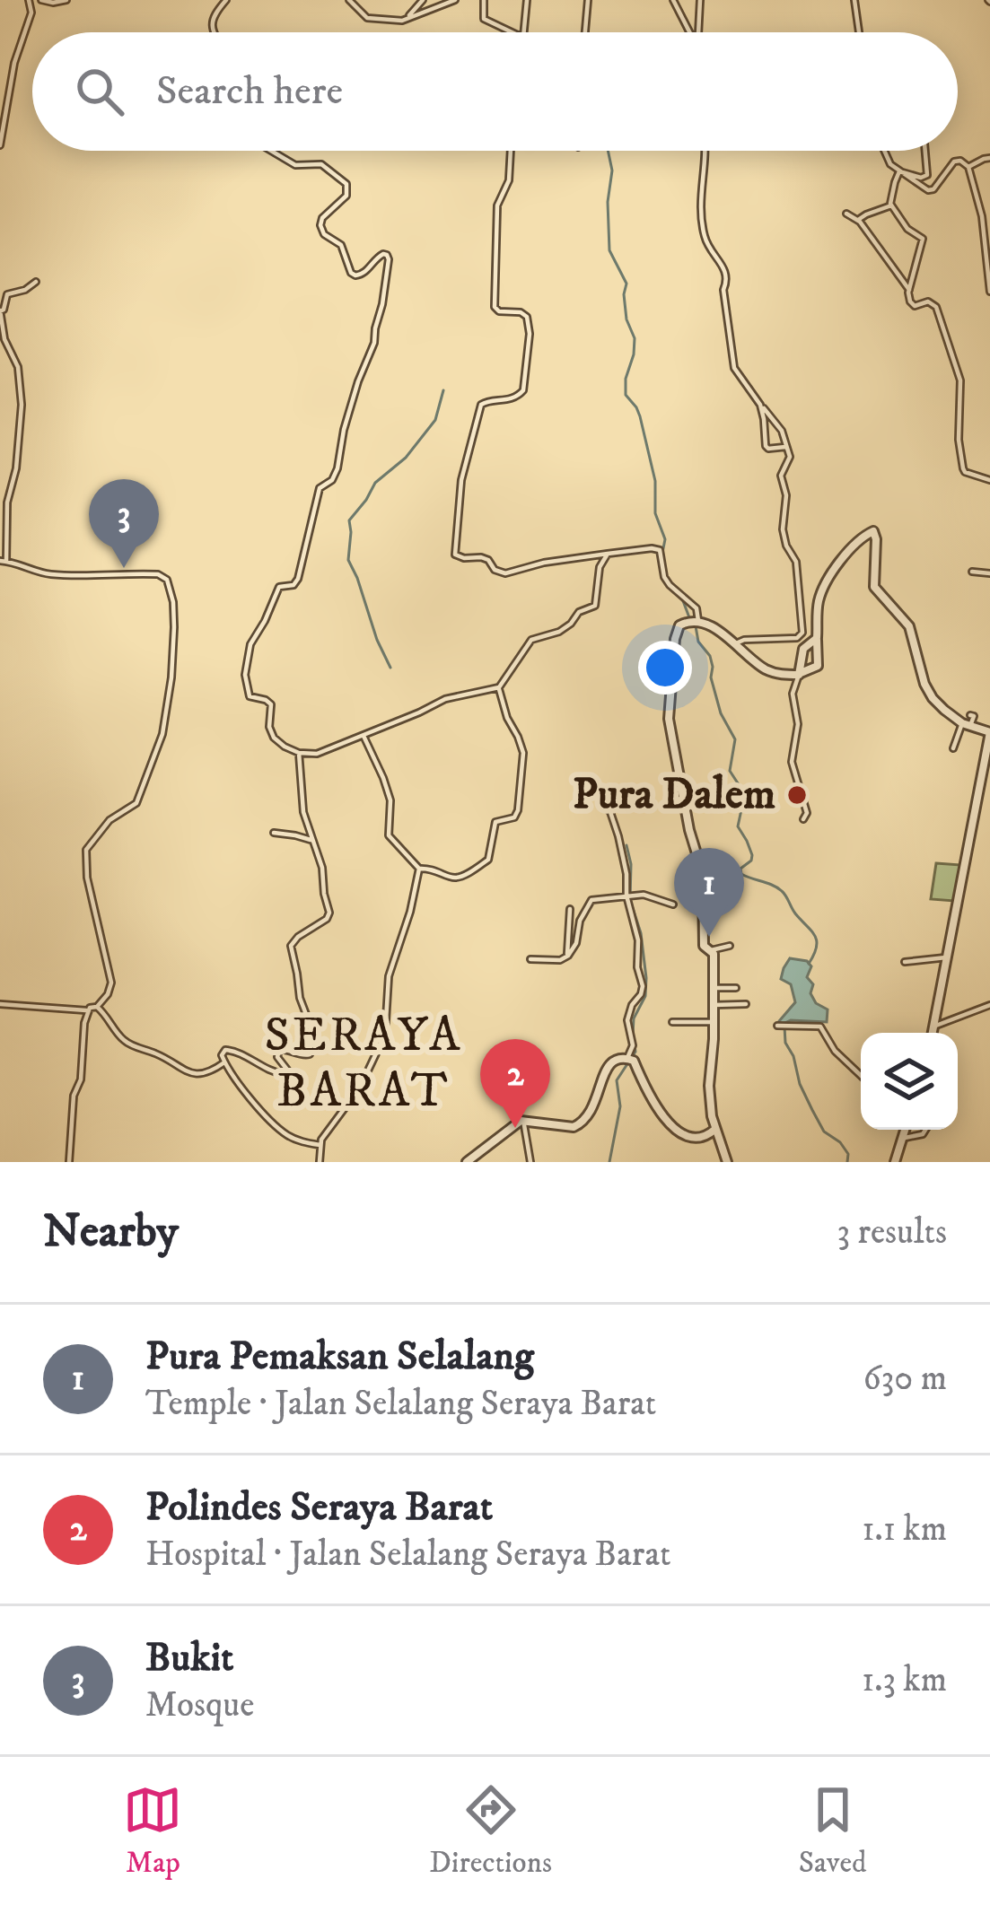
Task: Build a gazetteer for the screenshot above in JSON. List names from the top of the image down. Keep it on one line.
{"districts":["SERAYA BARAT"],"places":["Pura Dalem"],"page":{"search":"Search here","pins":["3","1","2"],"heading":["Nearby","3 results"],"list":[{"mark":"1","name":"Pura Pemaksan Selalang","note":"Temple · Jalan Selalang Seraya Barat","value":"630 m"},{"mark":"2","name":"Polindes Seraya Barat","note":"Hospital · Jalan Selalang Seraya Barat","value":"1.1 km"},{"mark":"3","name":"Bukit","note":"Mosque","value":"1.3 km"}],"nav":["Map","Directions","Saved"]}}
